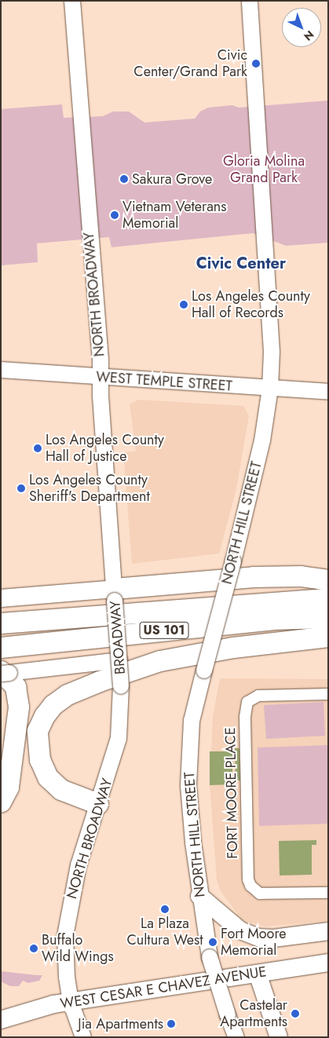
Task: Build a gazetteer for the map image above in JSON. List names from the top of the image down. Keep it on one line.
{"streets":{"highway":["US 101"],"main road":["NORTH BROADWAY","WEST TEMPLE STREET","NORTH HILL STREET","BROADWAY","WEST CESAR E CHAVEZ AVENUE"],"street":["FORT MOORE PLACE"]},"crossings":[["NORTH BROADWAY","WEST TEMPLE STREET"],["NORTH BROADWAY","BROADWAY"],["NORTH BROADWAY","WEST CESAR E CHAVEZ AVENUE"],["WEST TEMPLE STREET","NORTH HILL STREET"]],"districts":["Civic Center"],"parks":["Gloria Molina Grand Park"],"places":["Civic Center/Grand Park","Sakura Grove","Vietnam Veterans Memorial","Los Angeles County Hall of Records","Los Angeles County Hall of Justice","Los Angeles County Sheriff's Department","La Plaza Cultura West","Fort Moore Memorial","Buffalo Wild Wings","Castelar Apartments","Jia Apartments"],"north":"bottom right"}
